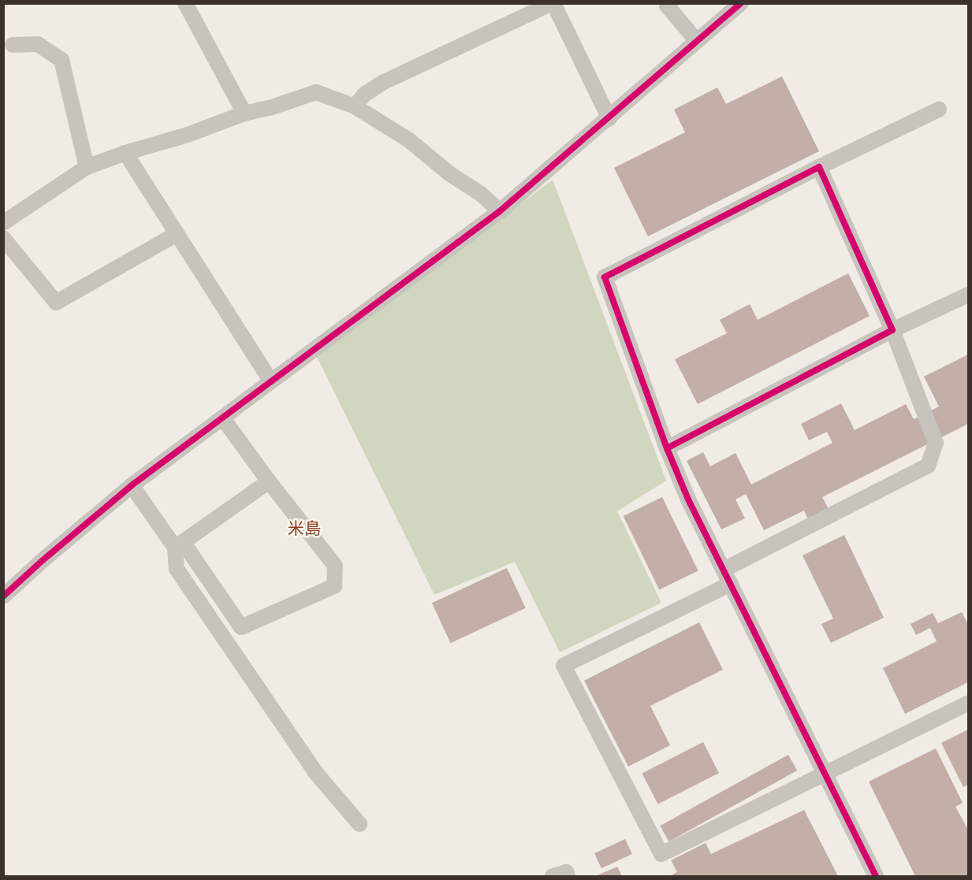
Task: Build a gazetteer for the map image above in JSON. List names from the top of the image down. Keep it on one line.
{"districts":["米島"]}
